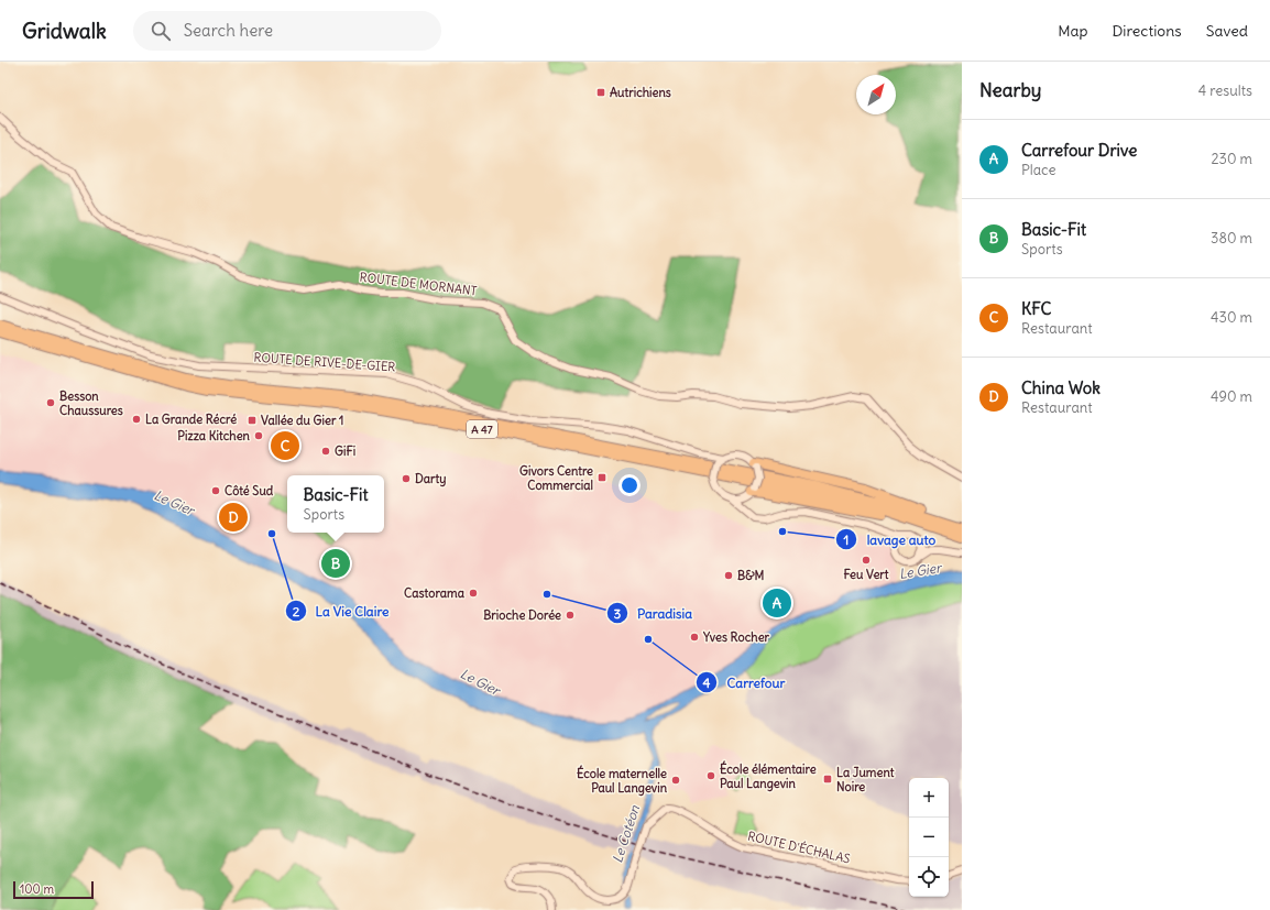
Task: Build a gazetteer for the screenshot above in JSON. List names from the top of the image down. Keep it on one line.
{"streets":{"highway":["A 47"],"main road":["ROUTE DE MORNANT","ROUTE DE RIVE-DE-GIER","ROUTE D'ÉCHALAS"]},"water":["Le Gier","Le Cotéon"],"places":{"transit":["Autrichiens","Vallée du Gier 1","Givors Centre Commercial","La Jument Noire"],"other":["Besson Chaussures","La Grande Récré","Pizza Kitchen","GiFi","Darty","Côté Sud","lavage auto","La Vie Claire","Feu Vert","B&M","Castorama","Paradisia","Brioche Dorée","Yves Rocher","Carrefour","École élémentaire Paul Langevin","École maternelle Paul Langevin"]},"scale_bar":"100 m","north":"top right","page":{"header":"Gridwalk","search":"Search here","nav":["Map","Directions","Saved"],"heading":["Nearby","4 results"],"list":[{"mark":"A","name":"Carrefour Drive","note":"Place","value":"230 m"},{"mark":"B","name":"Basic-Fit","note":"Sports","value":"380 m"},{"mark":"C","name":"KFC","note":"Restaurant","value":"430 m"},{"mark":"D","name":"China Wok","note":"Restaurant","value":"490 m"}],"pins":["C","D","B","A"],"popup":["Basic-Fit","Sports"],"map_buttons":["+","−"],"scale":"100 m"}}
